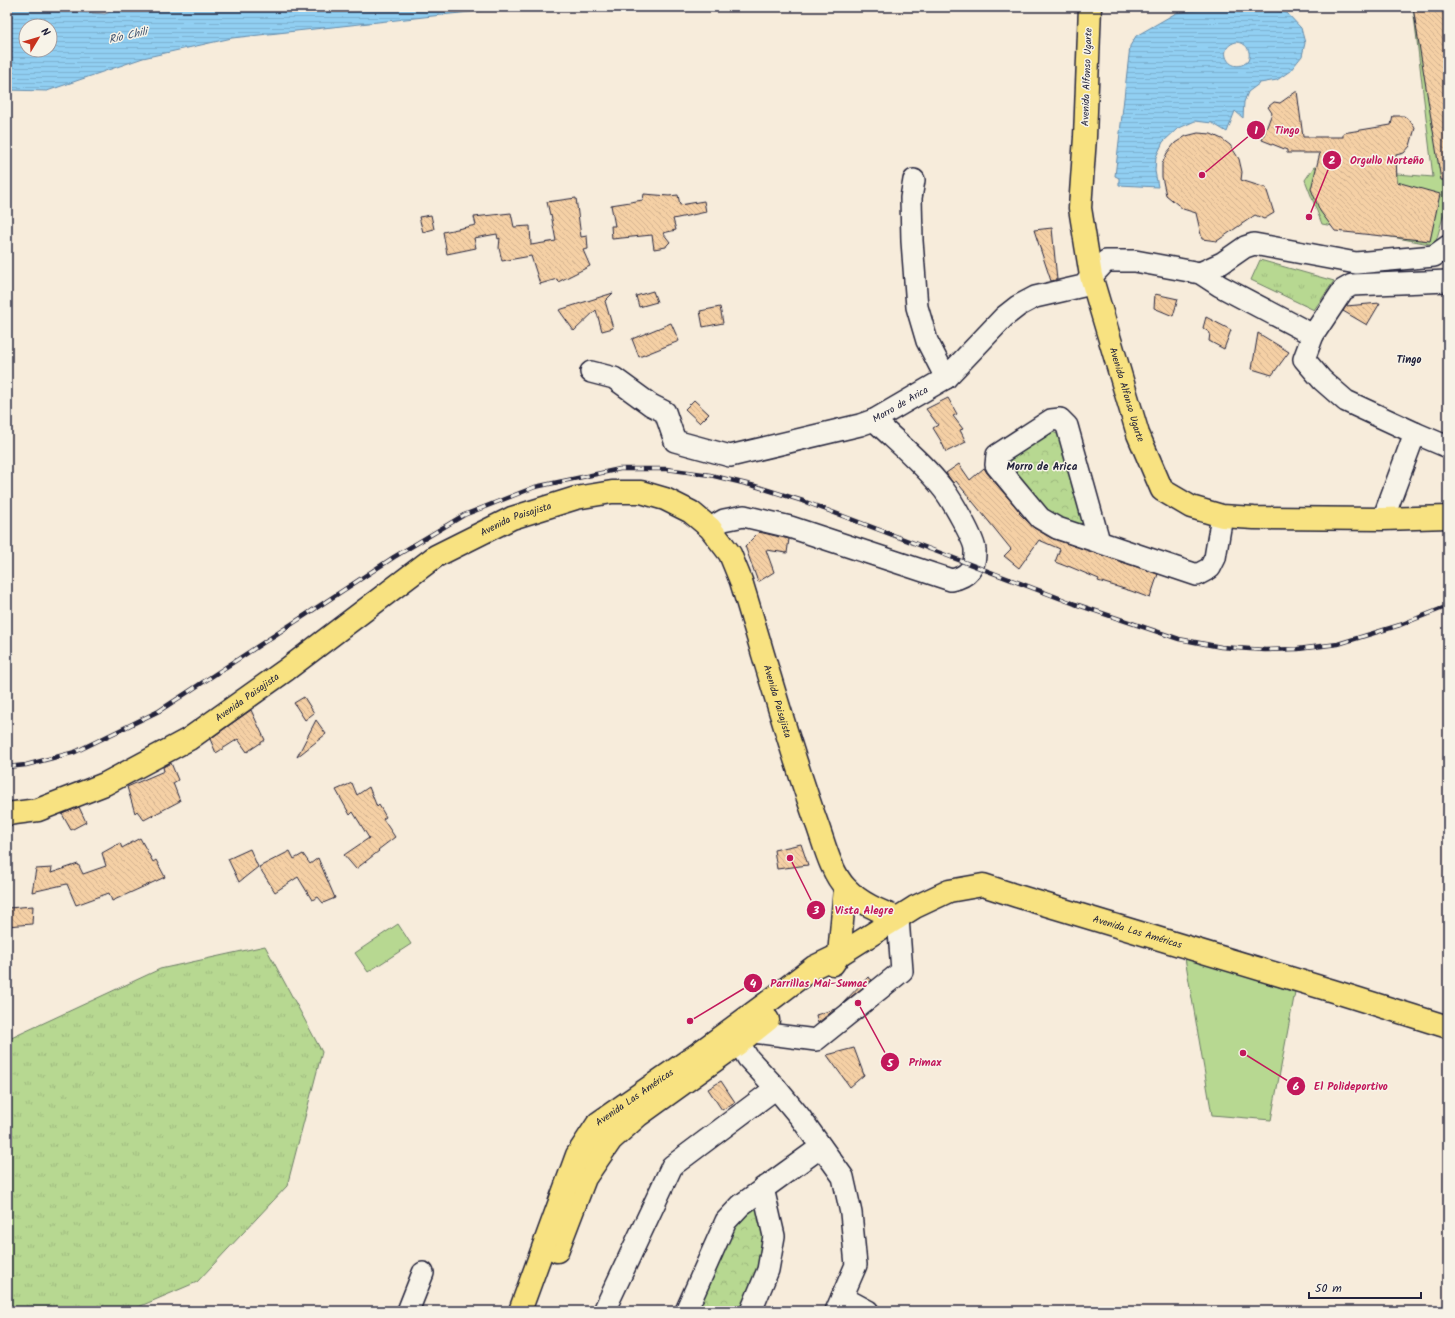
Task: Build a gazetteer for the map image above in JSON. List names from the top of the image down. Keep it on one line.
{"streets":{"main road":["Avenida Alfonso Ugarte","Avenida Paisajista","Avenida Las Américas"],"street":["Morro de Arica"]},"crossings":[["Avenida Alfonso Ugarte","Morro de Arica"],["Avenida Paisajista","Avenida Las Américas"]],"districts":["Tingo","Morro de Arica"],"water":["Río Chili"],"places":["Tingo","Orgullo Norteño","Vista Alegre","Primax","Parrillas Mai-Sumac","El Polideportivo"],"scale_bar":"50 m","north":"top right"}
